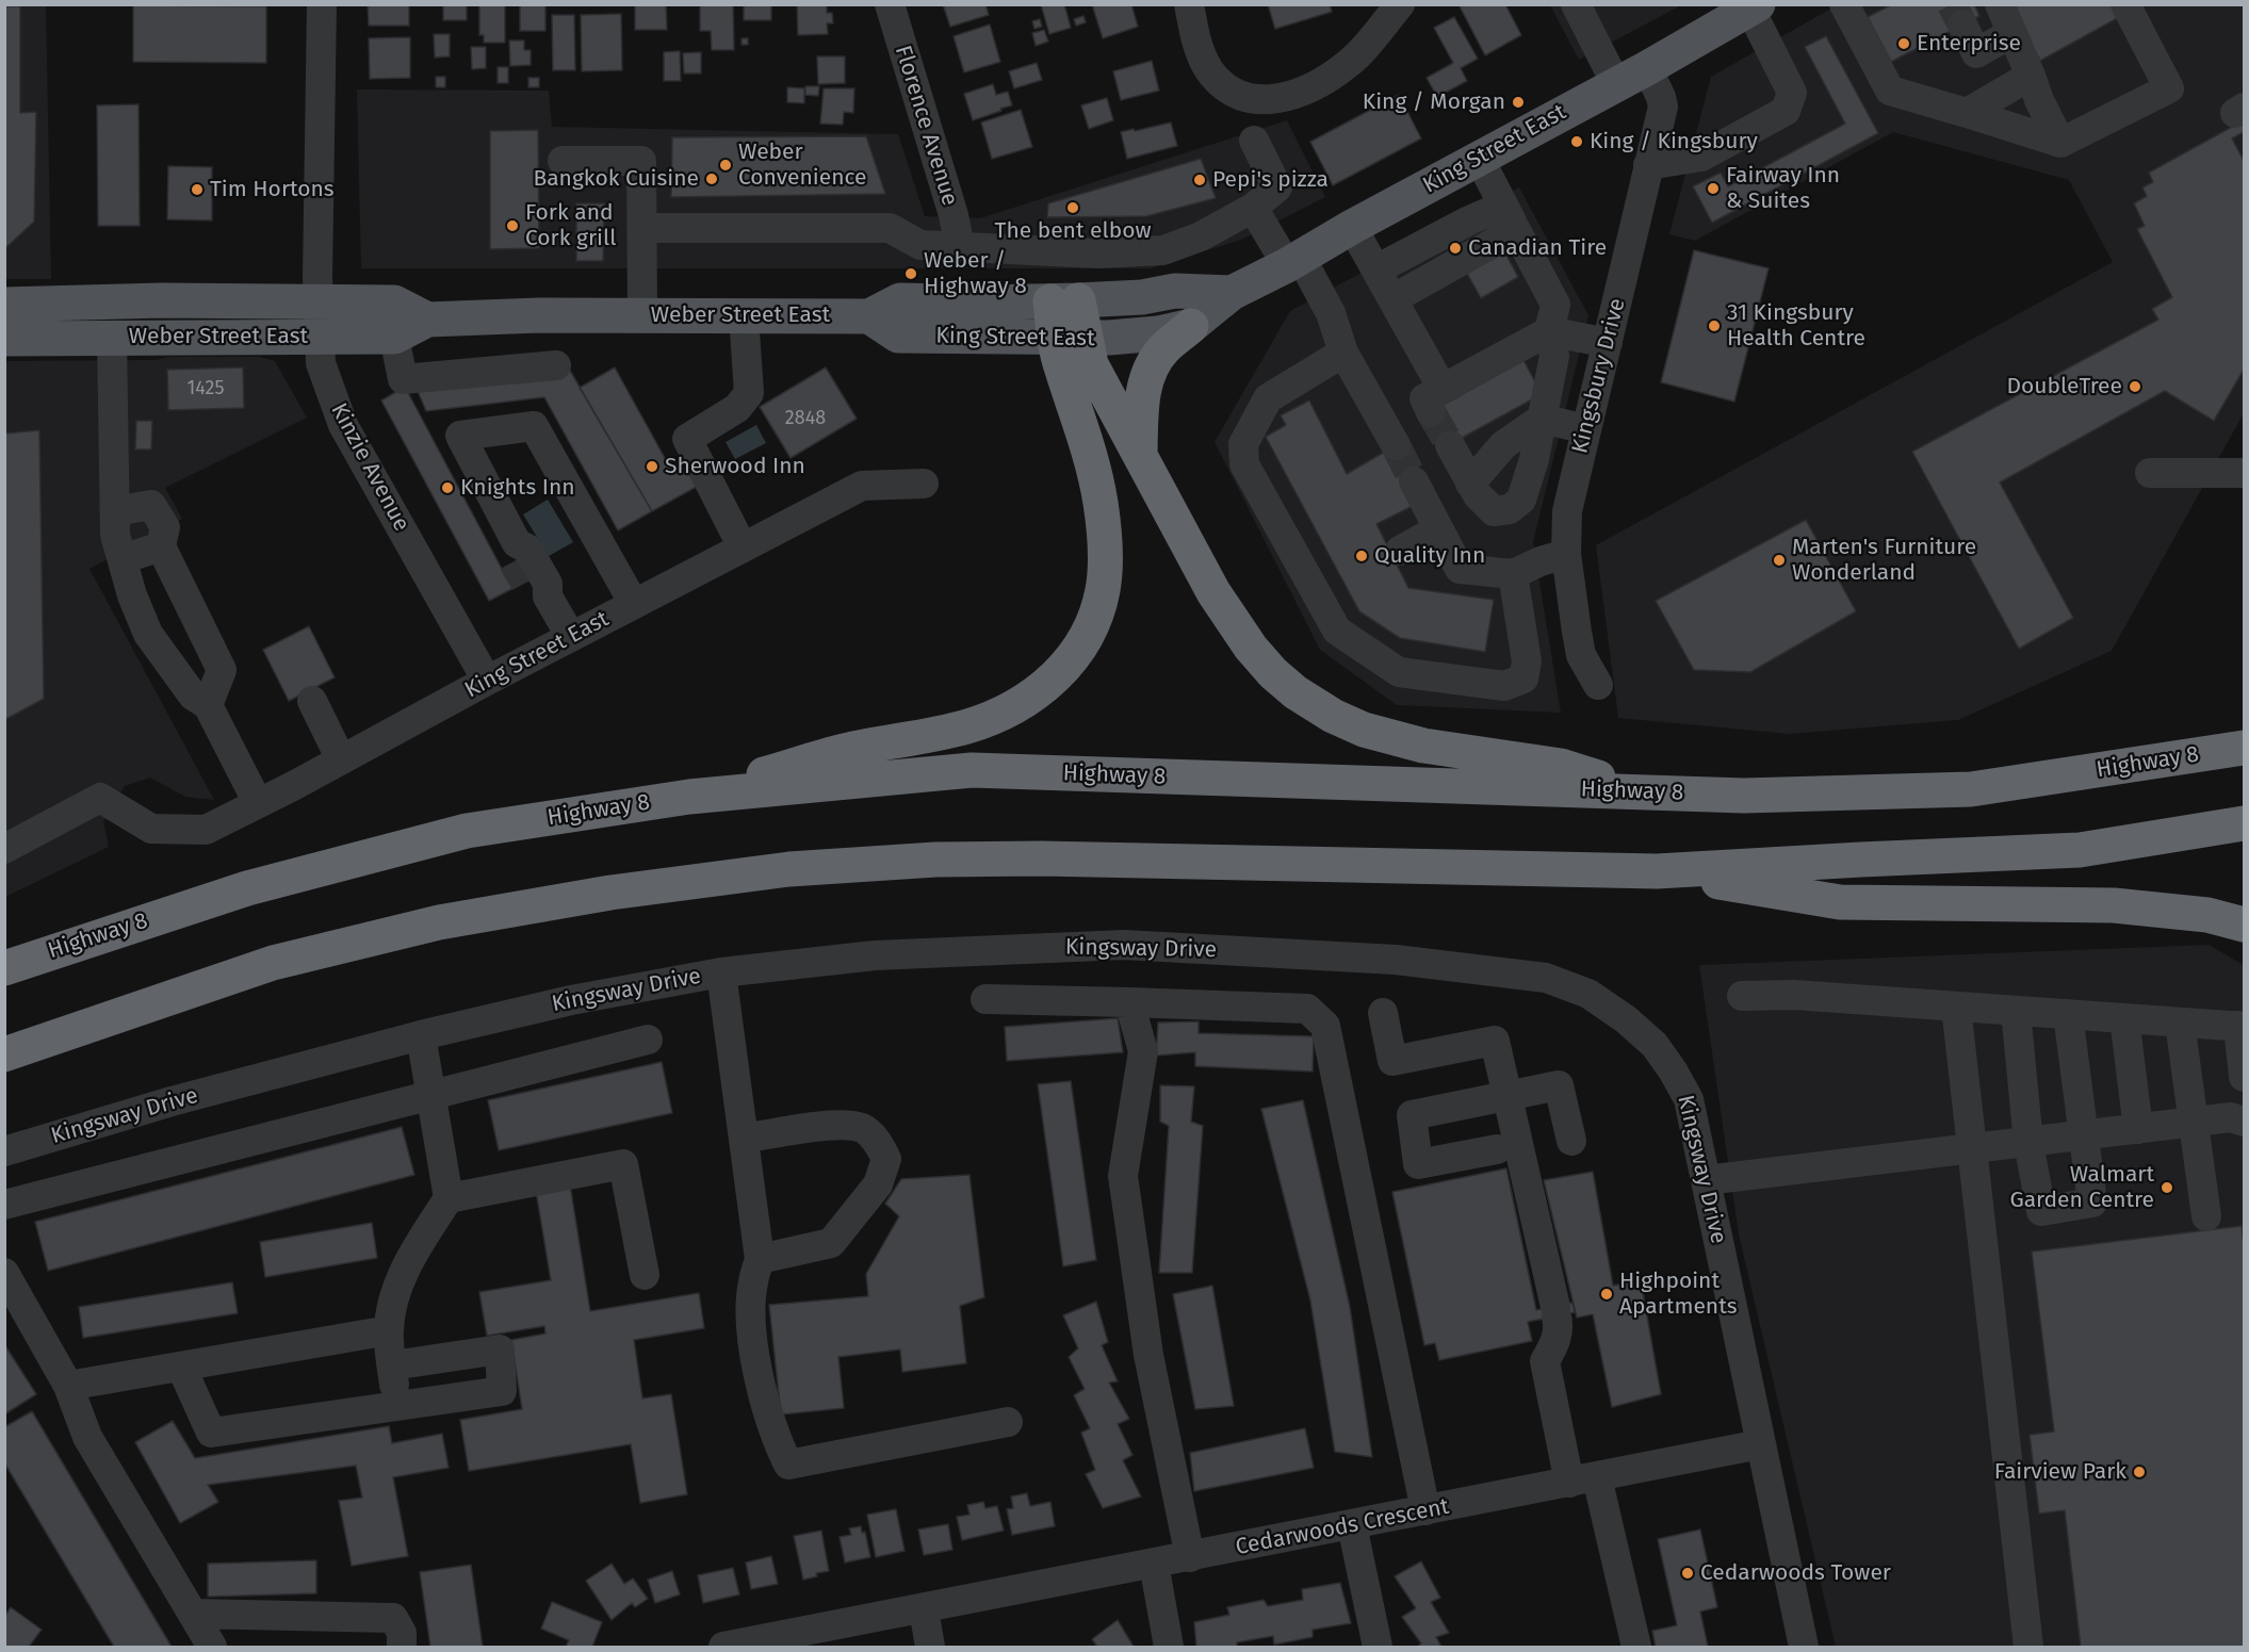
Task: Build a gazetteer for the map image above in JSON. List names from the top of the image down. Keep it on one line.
{"streets":{"highway":["Highway 8"],"main road":["King Street East","Weber Street East"],"street":["Florence Avenue","Kingsbury Drive","Kinzie Avenue","Kingsway Drive","Cedarwoods Crescent"]},"crossings":[["King Street East","Weber Street East"],["King Street East","Kingsbury Drive"],["King Street East","Kinzie Avenue"],["Weber Street East","Kinzie Avenue"],["Kingsway Drive","Cedarwoods Crescent"]],"places":["Enterprise","King / Morgan","King / Kingsbury","Weber Convenience","Bangkok Cuisine","Pepi's pizza","Fairway Inn & Suites","Tim Hortons","The bent elbow","Fork and Cork grill","Canadian Tire","Weber / Highway 8","31 Kingsbury Health Centre","DoubleTree","Sherwood Inn","Knights Inn","Quality Inn","Marten's Furniture Wonderland","Walmart Garden Centre","Highpoint Apartments","Fairview Park","Cedarwoods Tower"],"house_numbers":["1425","2848"]}
